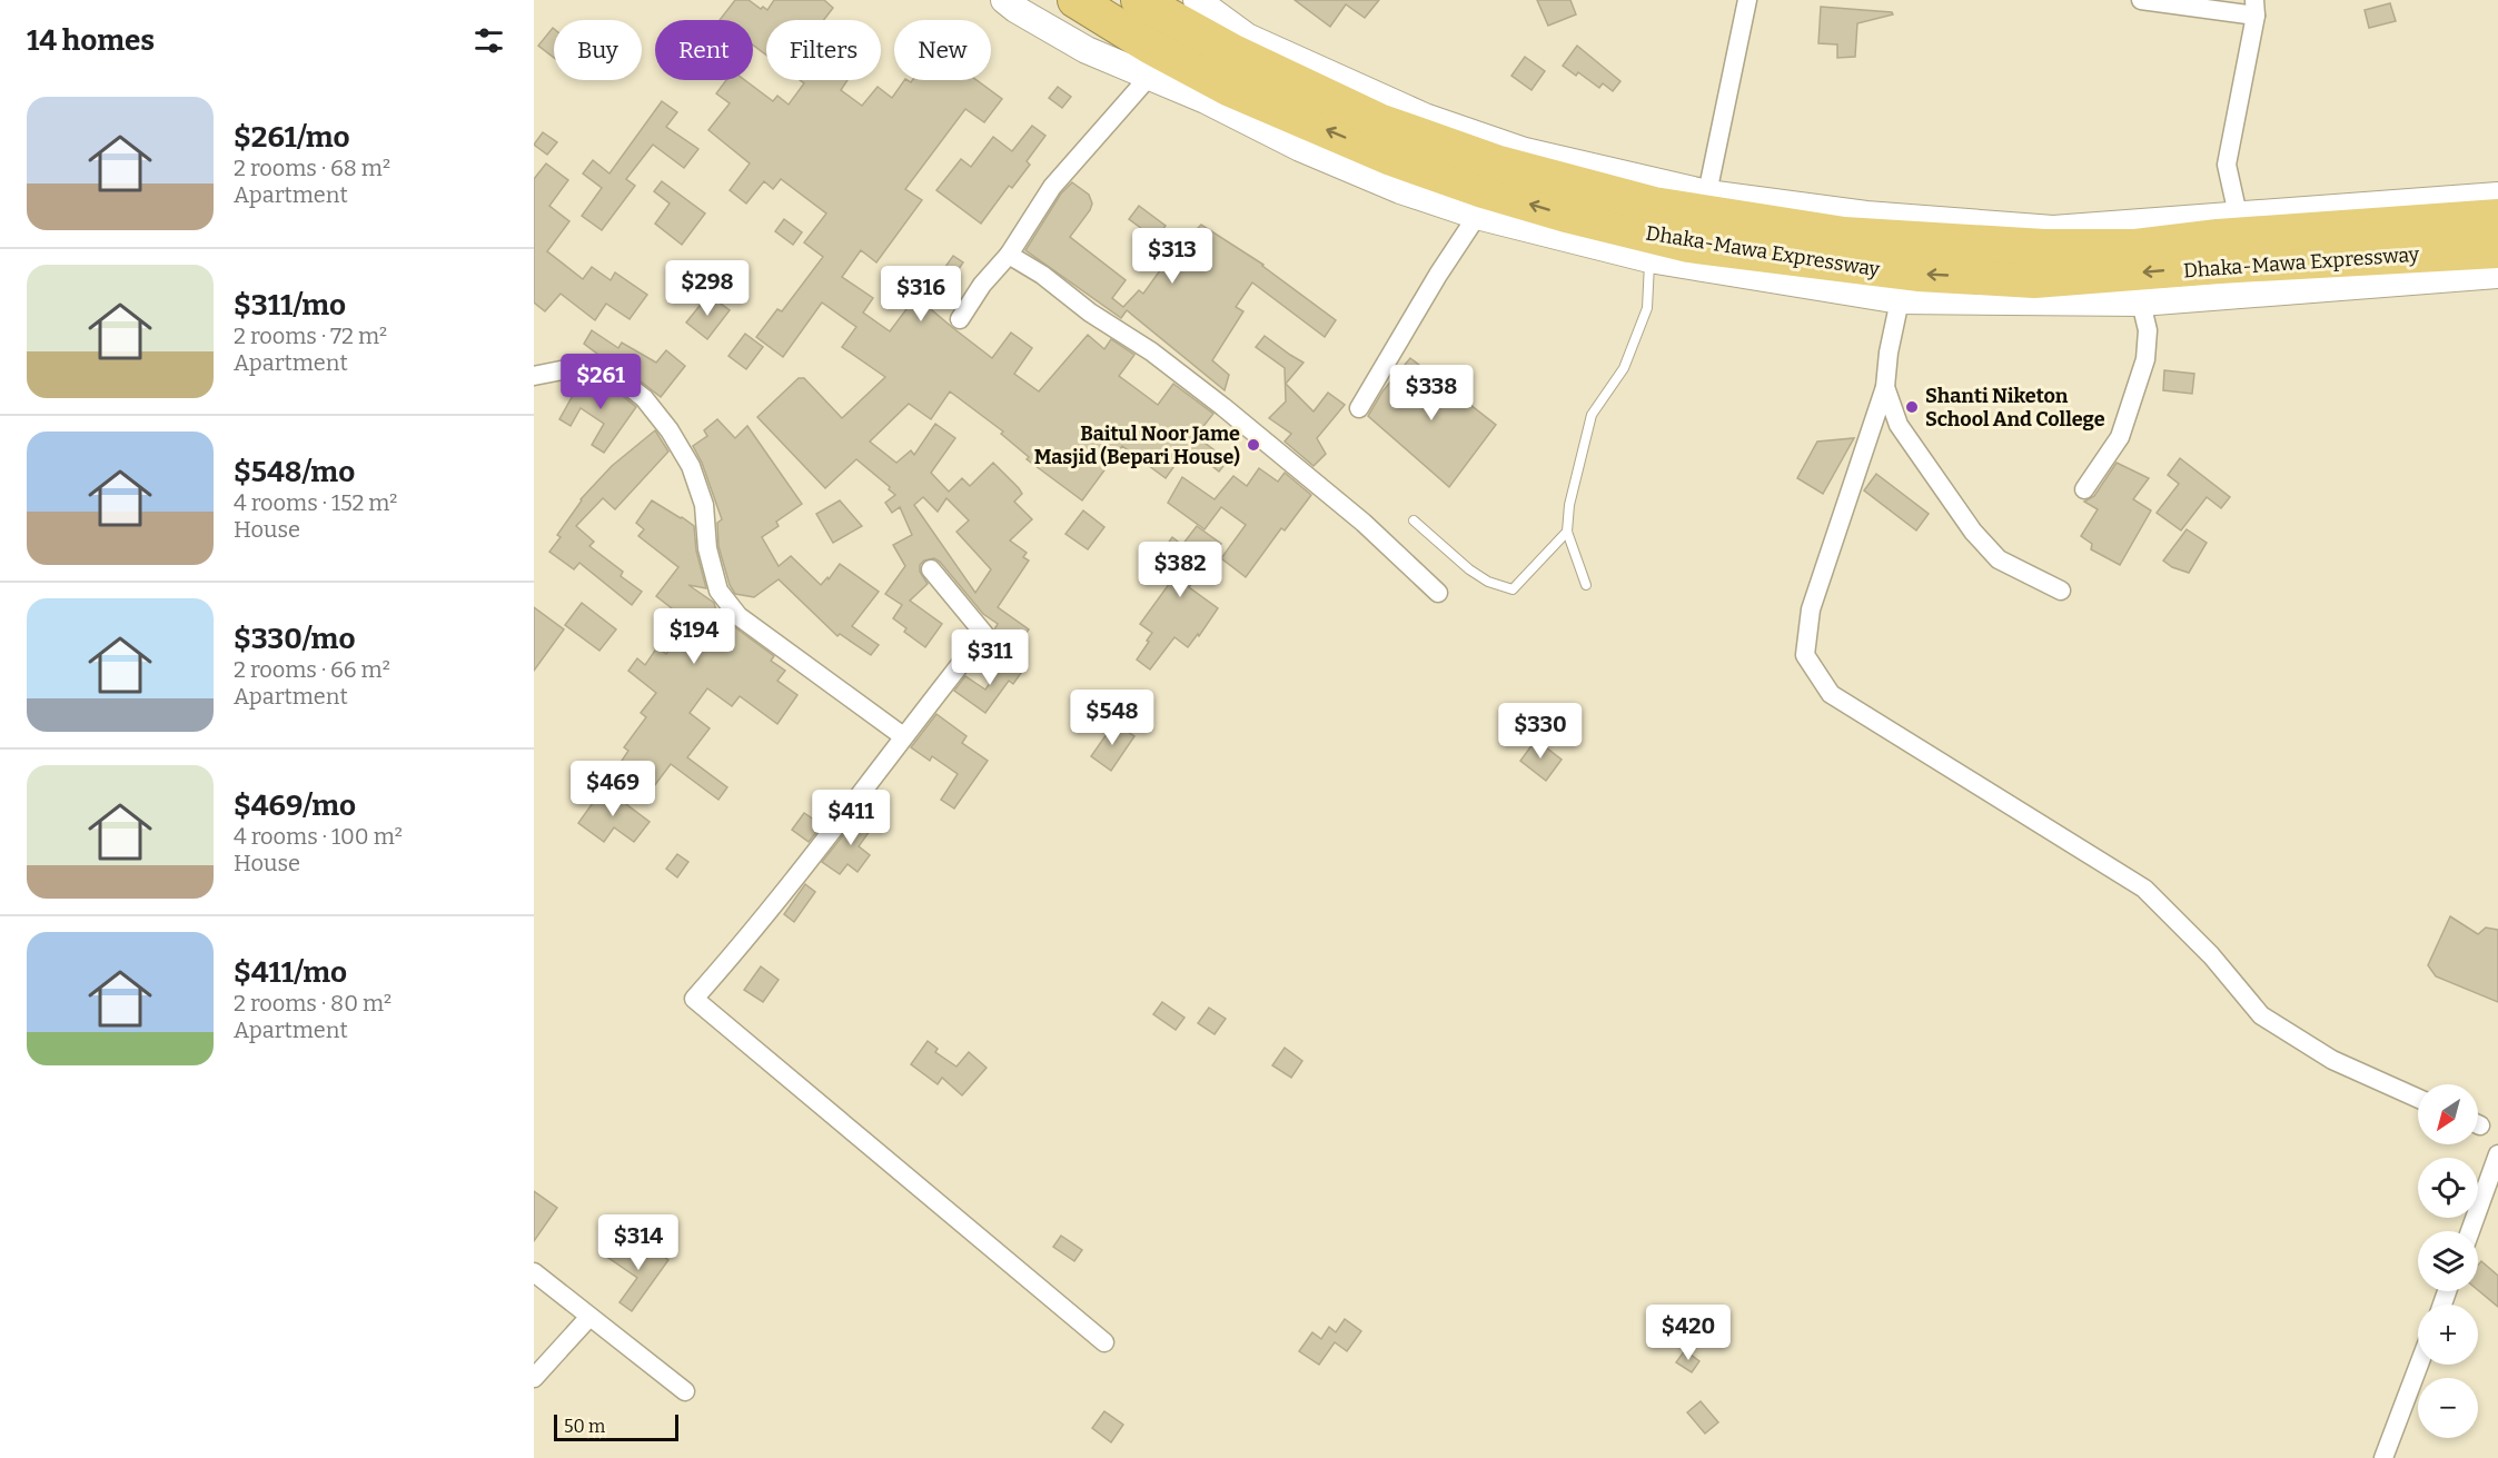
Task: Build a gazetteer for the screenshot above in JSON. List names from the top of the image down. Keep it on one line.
{"streets":{"highway":["Dhaka-Mawa Expressway"]},"places":["Shanti Niketon School And College","Baitul Noor Jame Masjid (Bepari House)"],"scale_bar":"50 m","north":"bottom left","page":{"heading":"14 homes","chip":["Buy","Rent","Filters","New"],"list":[{"name":"$261/mo","note":"2 rooms · 68 m² · Apartment"},{"name":"$311/mo","note":"2 rooms · 72 m² · Apartment"},{"name":"$548/mo","note":"4 rooms · 152 m² · House"},{"name":"$330/mo","note":"2 rooms · 66 m² · Apartment"},{"name":"$469/mo","note":"4 rooms · 100 m² · House"},{"name":"$411/mo","note":"2 rooms · 80 m² · Apartment"}],"price":["$313","$298","$316","$261","$338","$382","$194","$311","$548","$330","$469","$411","$314","$420"],"map_buttons":["+","−"],"scale":"50 m"}}
